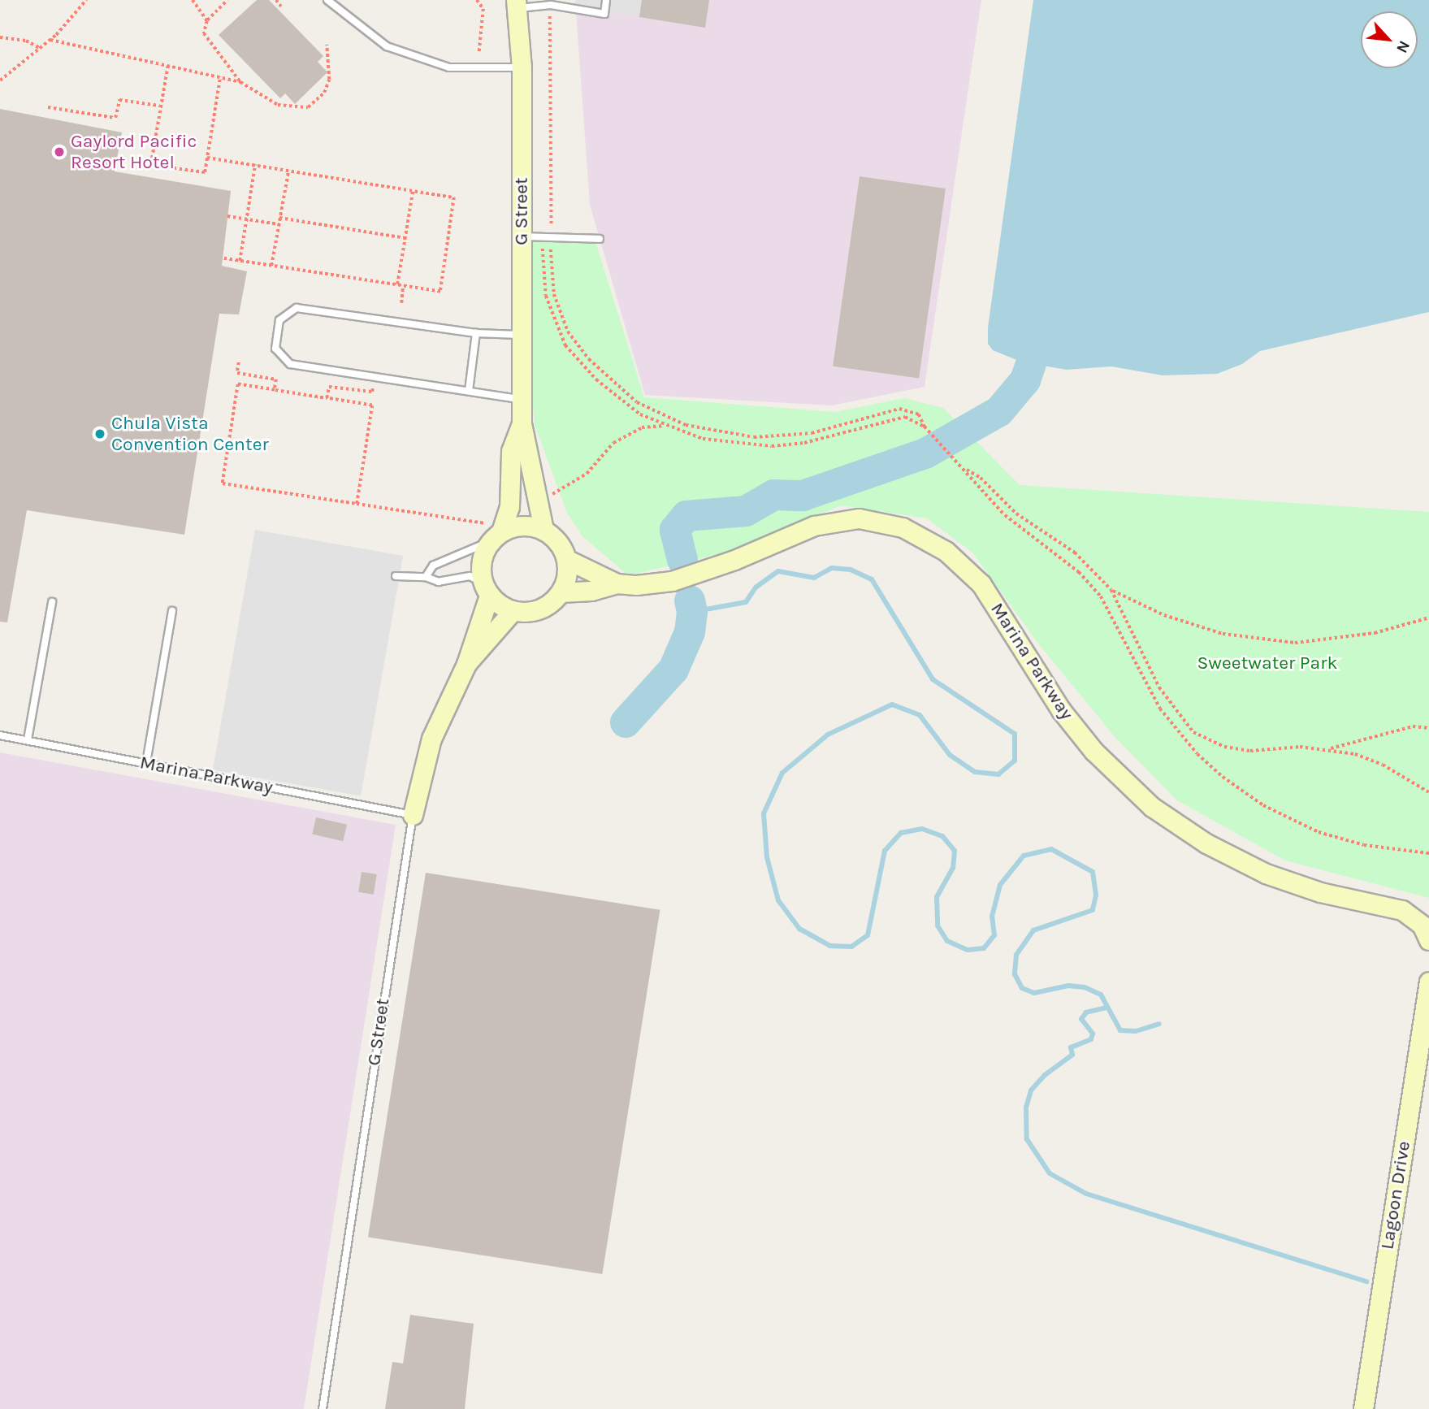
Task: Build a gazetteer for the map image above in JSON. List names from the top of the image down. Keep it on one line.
{"streets":{"street":["G Street","Marina Parkway","Lagoon Drive"]},"crossings":[["G Street","Marina Parkway"]],"parks":["Sweetwater Park"],"places":["Gaylord Pacific Resort Hotel","Chula Vista Convention Center"],"north":"bottom right"}
